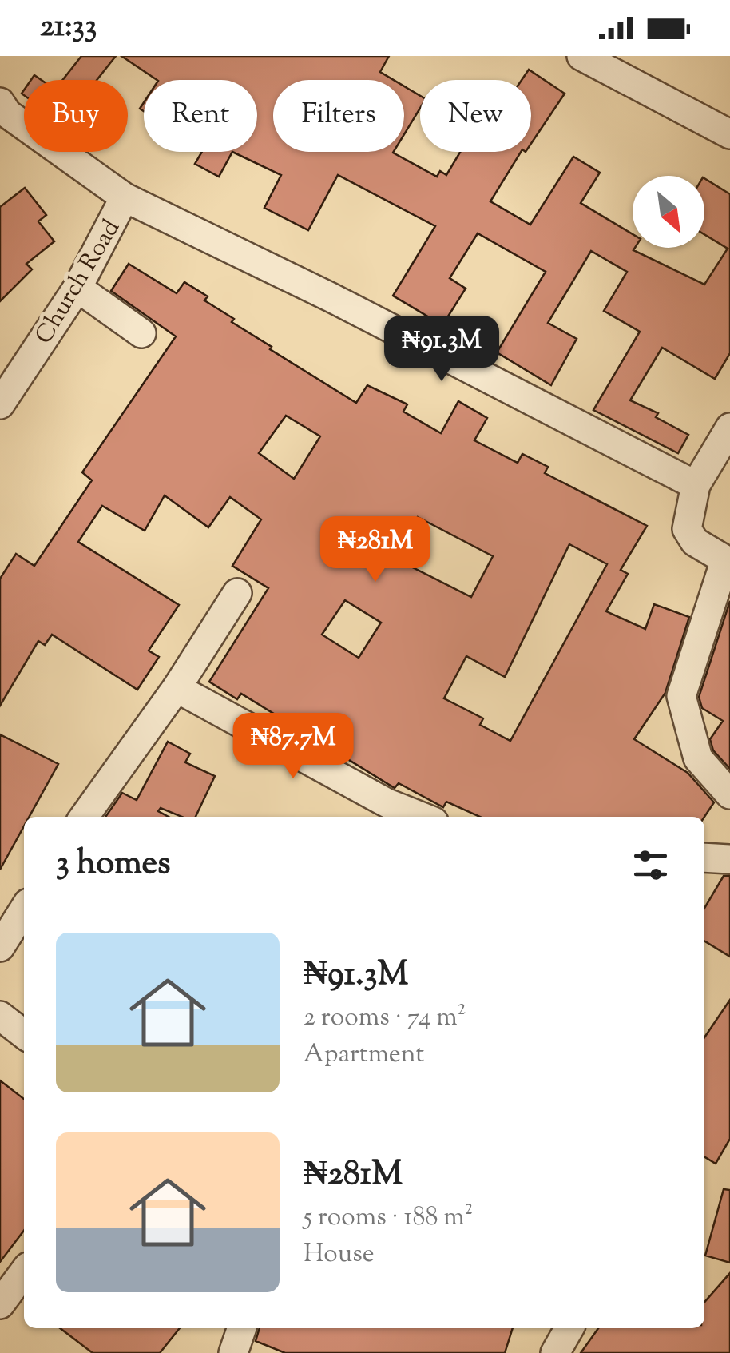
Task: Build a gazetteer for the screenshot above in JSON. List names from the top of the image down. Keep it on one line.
{"streets":{"street":["Church Road"]},"north":"bottom right","page":{"status":"21:33","chip":["Buy","Rent","Filters","New"],"price":["₦91.3M","₦281M","₦87.7M"],"heading":"3 homes","list":[{"name":"₦91.3M","note":"2 rooms · 74 m² · Apartment"},{"name":"₦281M","note":"5 rooms · 188 m² · House"}]}}
